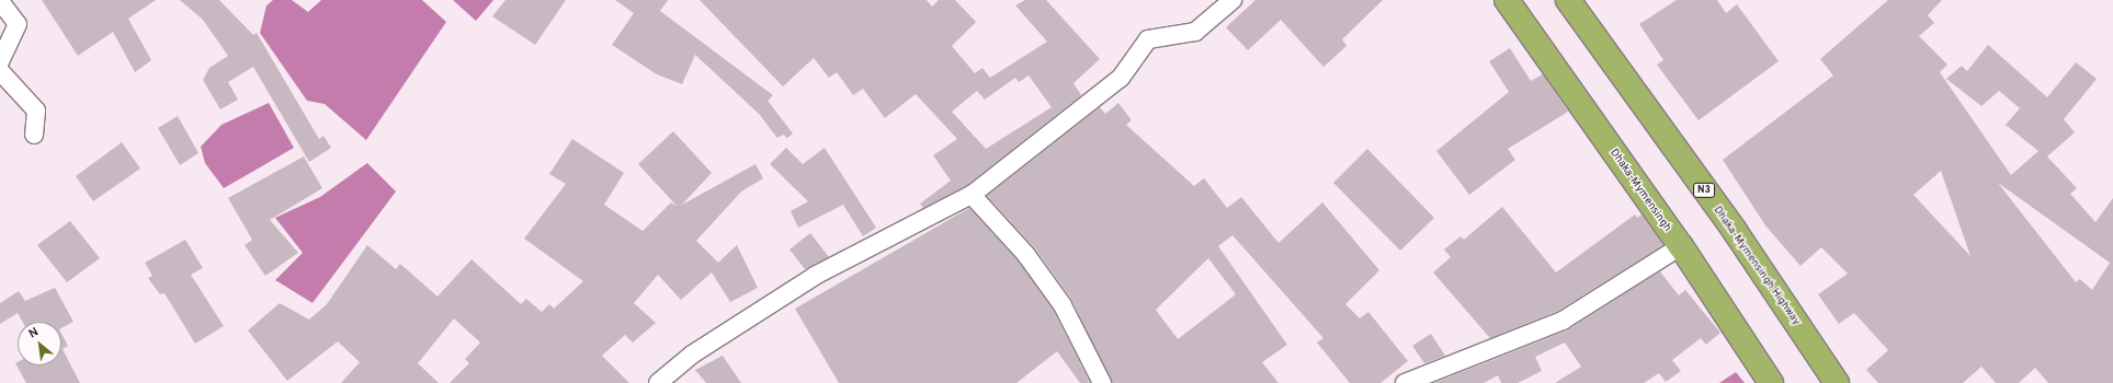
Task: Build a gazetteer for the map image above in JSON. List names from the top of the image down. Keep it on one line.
{"streets":{"highway":["Dhaka-Mymensingh","N3","Dhaka-Mymensingh Highway"]},"north":"top left"}
